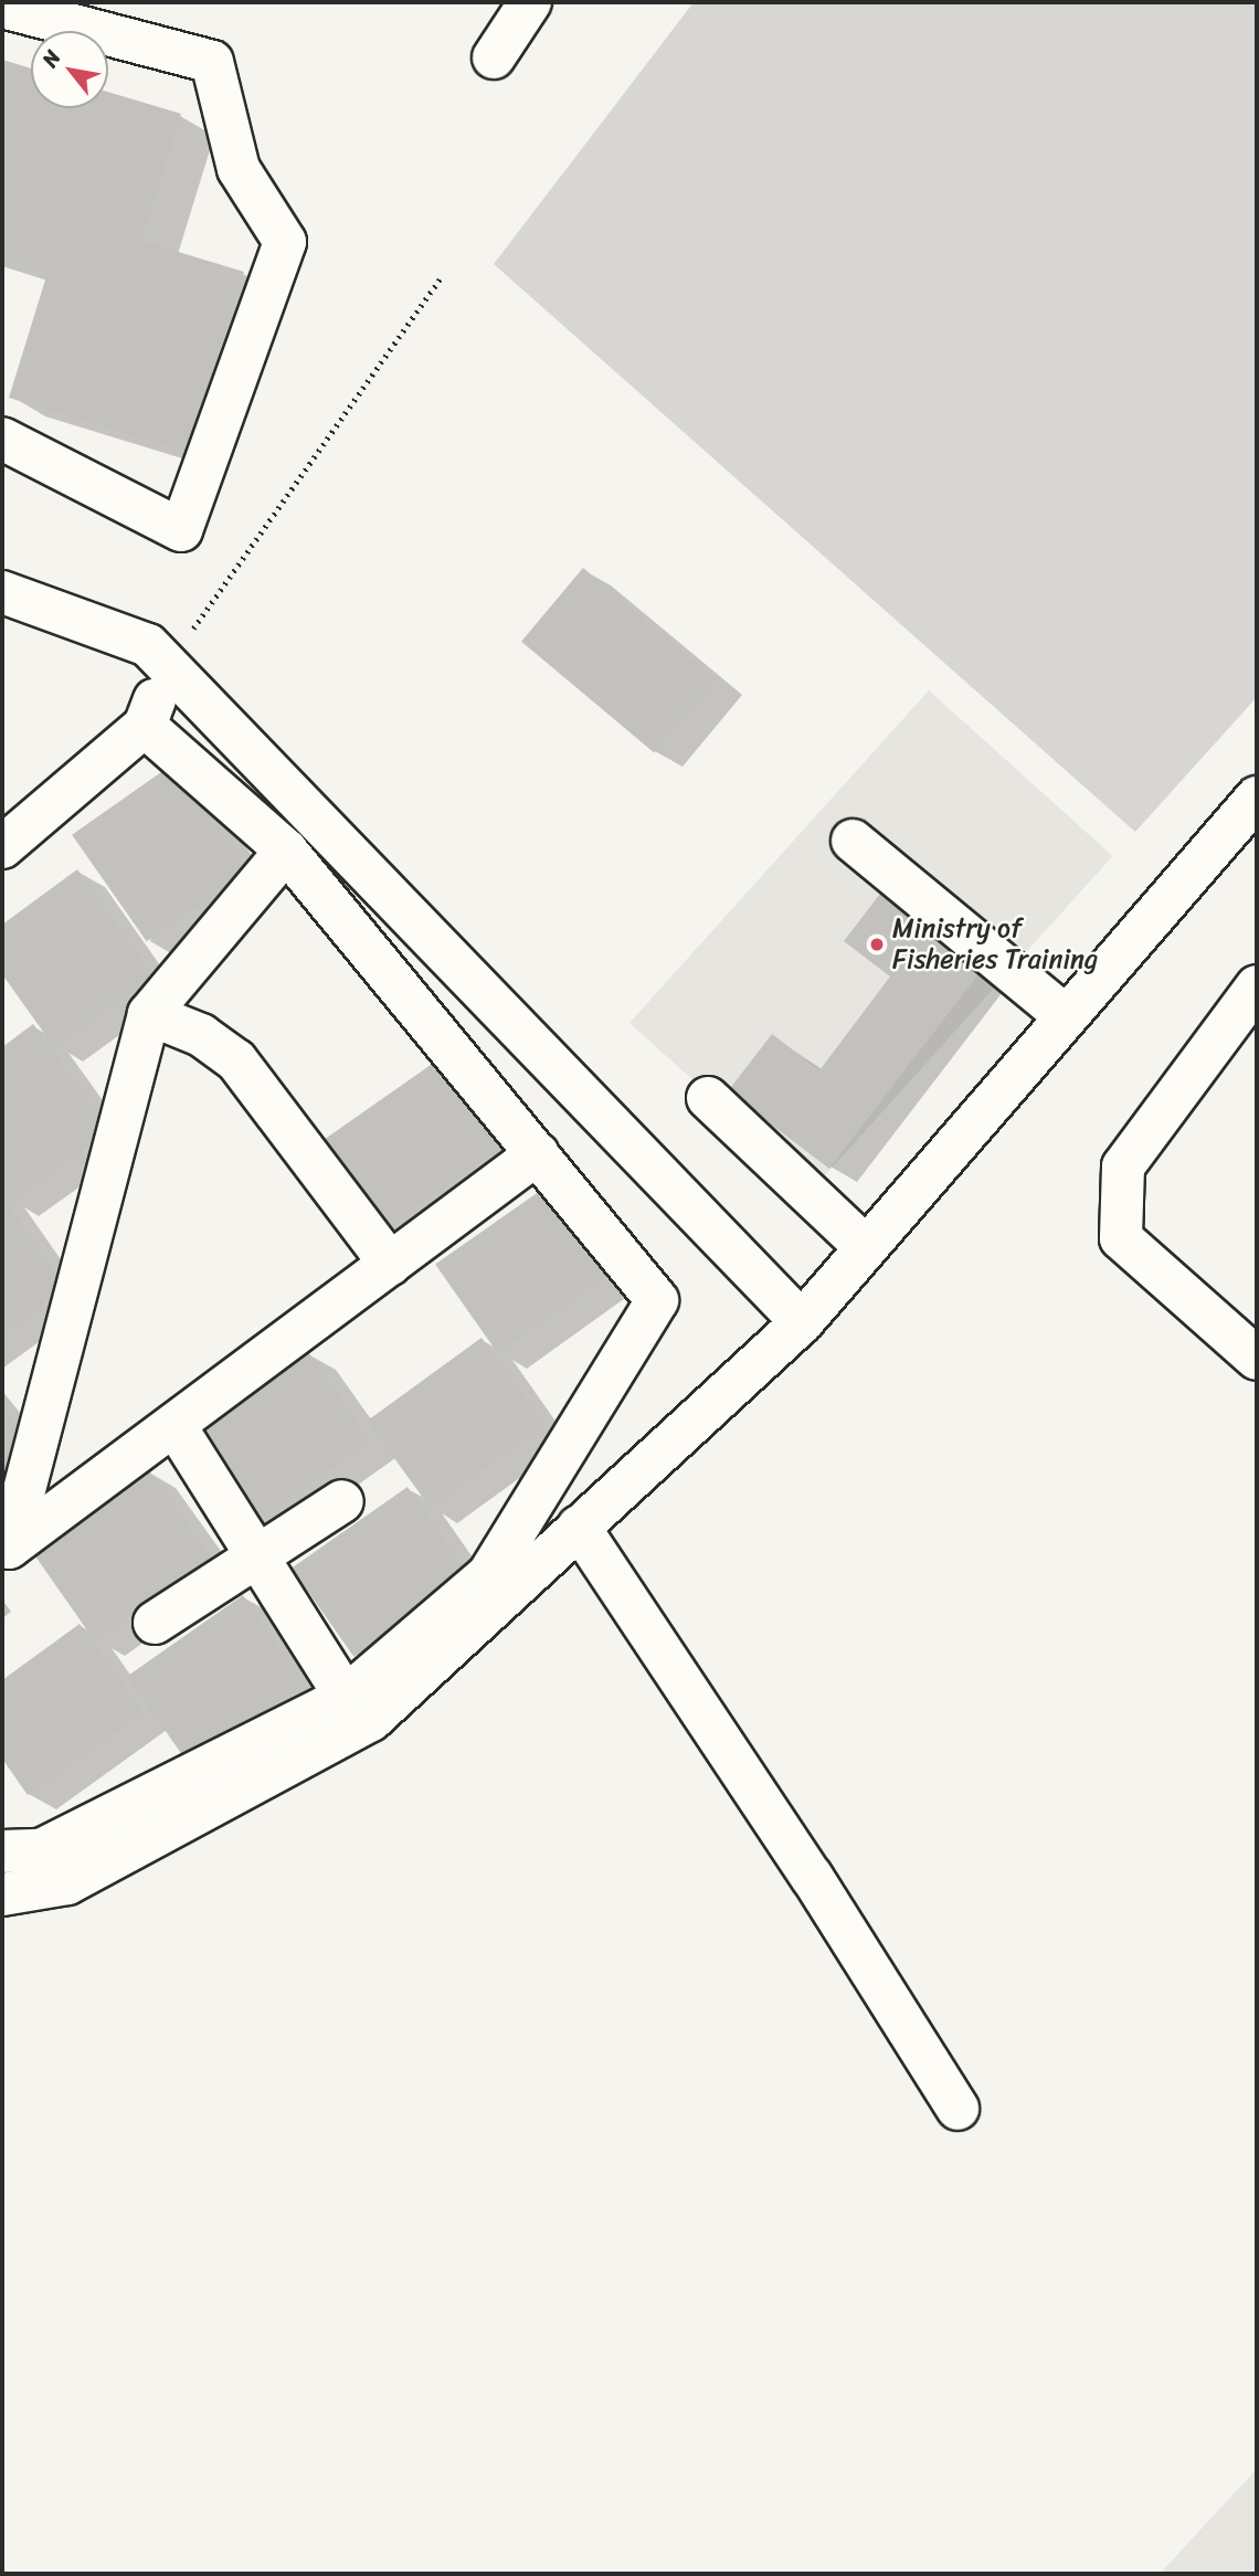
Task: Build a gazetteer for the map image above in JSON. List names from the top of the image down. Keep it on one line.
{"places":["Ministry of Fisheries Training"],"north":"top left"}
